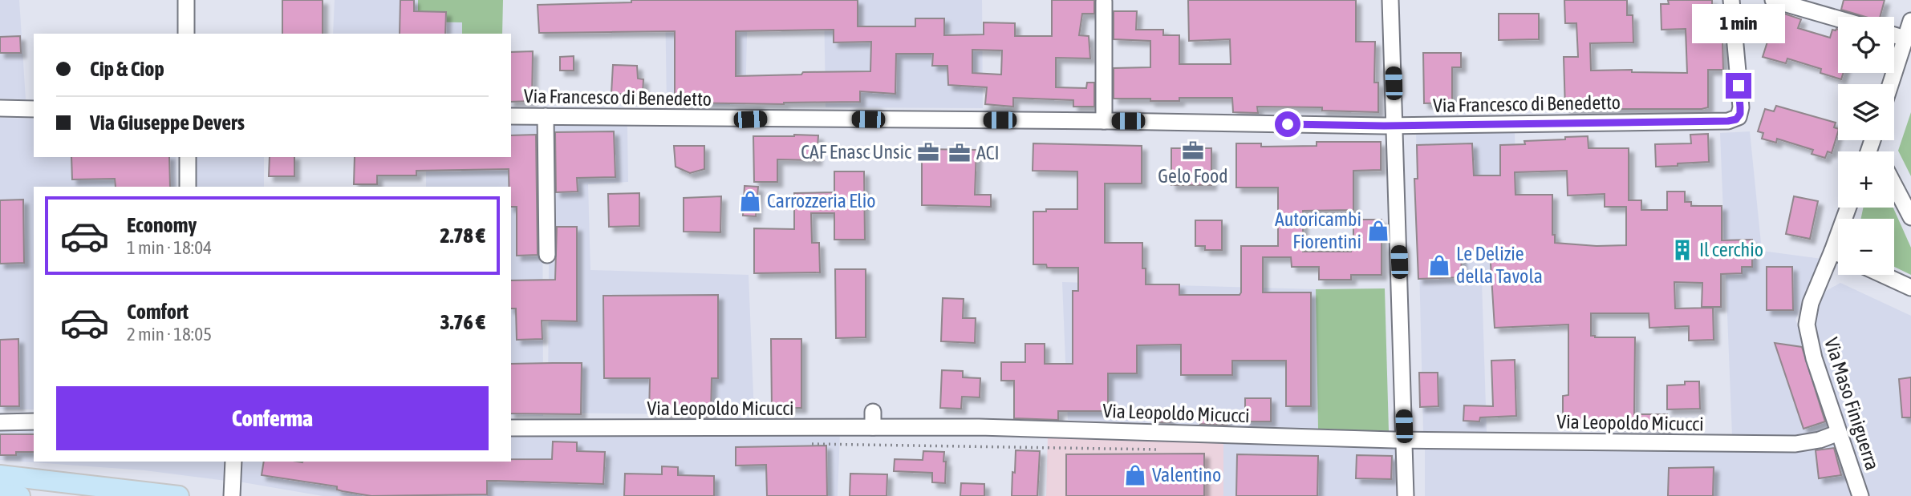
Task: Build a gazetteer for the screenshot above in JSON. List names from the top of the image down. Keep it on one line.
{"streets":{"street":["Via Francesco di Benedetto","Via Maso Finiguerra","Via Leopoldo Micucci"]},"crossings":[["Via Maso Finiguerra","Via Leopoldo Micucci"]],"places":{"office":["Gelo Food","CAF Enasc Unsic","ACI"],"shop":["Carrozzeria Elio","Autoricambi Fiorentini","Le Delizie della Tavola","Valentino"],"building":["Il cerchio"]},"page":{"bubble":"1 min","map_buttons":["+","−"],"banner":["Cip & Ciop","Via Giuseppe Devers"],"list":[{"name":"Economy","note":"1 min · 18:04","value":"2.78 €"},{"name":"Comfort","note":"2 min · 18:05","value":"3.76 €"}],"buttons":"Conferma"}}
